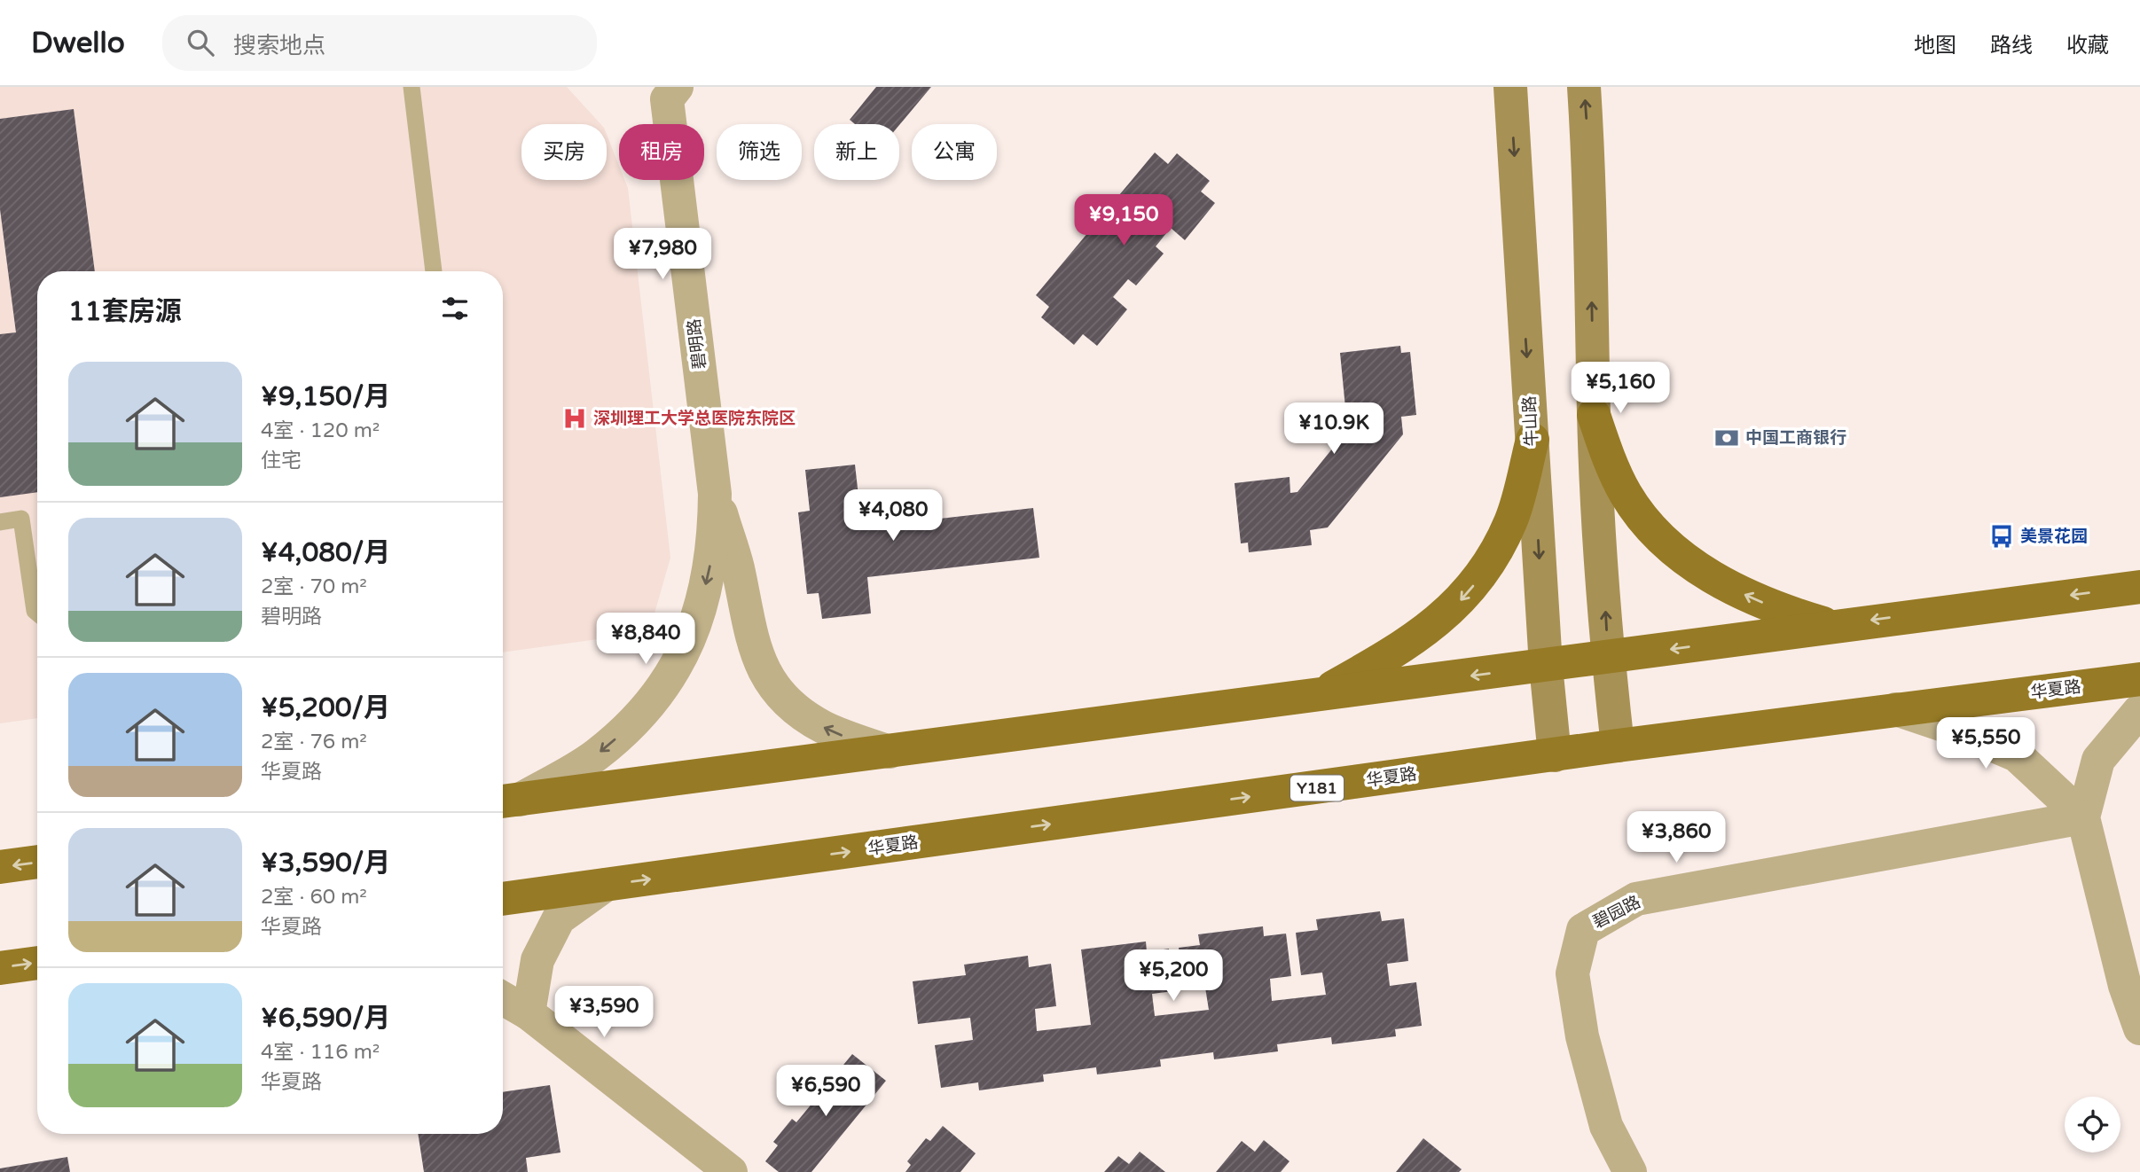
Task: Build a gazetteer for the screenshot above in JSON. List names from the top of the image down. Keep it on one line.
{"streets":{"main road":["华夏路","Y181"],"street":["碧明路","牛山路","碧园路"]},"crossings":[["牛山路","华夏路"]],"places":{"hospital":["深圳理工大学总医院东院区"],"bank":["中国工商银行"],"bus stop":["美景花园"]},"page":{"header":"Dwello","search":"搜索地点","nav":["地图","路线","收藏"],"chip":["买房","租房","筛选","新上","公寓"],"price":["¥9,150","¥7,980","¥5,160","¥10.9K","¥4,080","¥8,840","¥5,550","¥3,860","¥5,200","¥3,590","¥6,590"],"heading":"11套房源","list":[{"name":"¥9,150/月","note":"4室 · 120 m² · 住宅"},{"name":"¥4,080/月","note":"2室 · 70 m² · 碧明路"},{"name":"¥5,200/月","note":"2室 · 76 m² · 华夏路"},{"name":"¥3,590/月","note":"2室 · 60 m² · 华夏路"},{"name":"¥6,590/月","note":"4室 · 116 m² · 华夏路"}]}}
